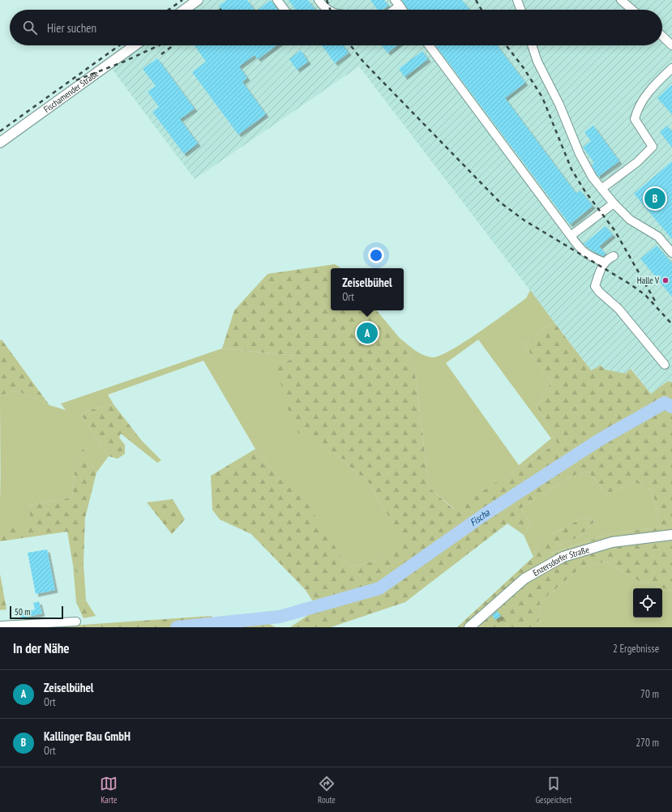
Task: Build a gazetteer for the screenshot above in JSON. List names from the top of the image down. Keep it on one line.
{"streets":{"main road":["Fischamender Straße","Enzersdorfer Straße"]},"water":["Fischa"],"places":["Halle V"],"scale_bar":"50 m","page":{"search":"Hier suchen","pins":["B","A"],"popup":["Zeiselbühel","Ort"],"scale":"50 m","heading":["In der Nähe","2 Ergebnisse"],"list":[{"mark":"A","name":"Zeiselbühel","note":"Ort","value":"70 m"},{"mark":"B","name":"Kallinger Bau GmbH","note":"Ort","value":"270 m"}],"nav":["Karte","Route","Gespeichert"]}}
